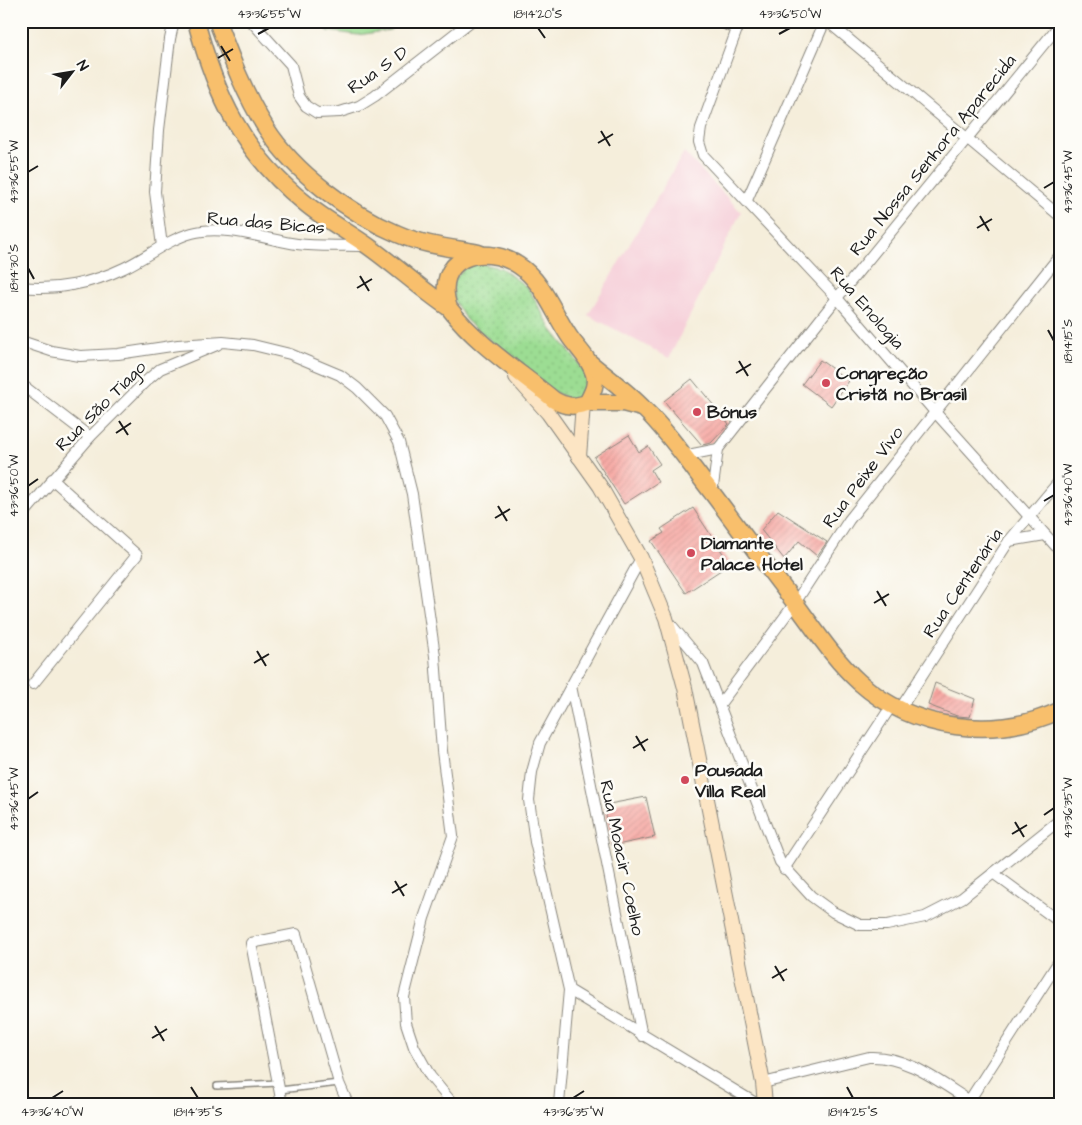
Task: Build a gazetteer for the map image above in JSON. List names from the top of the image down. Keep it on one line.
{"streets":{"street":["Rua S D","Rua Nossa Senhora Aparecida","Rua das Bicas","Rua Enologia","Rua São Tiago","Rua Peixe Vivo","Rua Centenária","Rua Moacir Coelho"]},"crossings":[["Rua Nossa Senhora Aparecida","Rua Enologia"],["Rua Enologia","Rua Peixe Vivo"],["Rua Enologia","Rua Centenária"]],"places":["Congreção Cristã no Brasil","Bónus","Diamante Palace Hotel","Pousada Villa Real"],"north":"top right","coordinates":["43°36'55\"W","18°14'20\"S","43°36'50\"W","43°36'45\"W","18°14'30\"S","18°14'15\"S","43°36'40\"W","43°36'35\"W","18°14'35\"S","18°14'25\"S"]}
